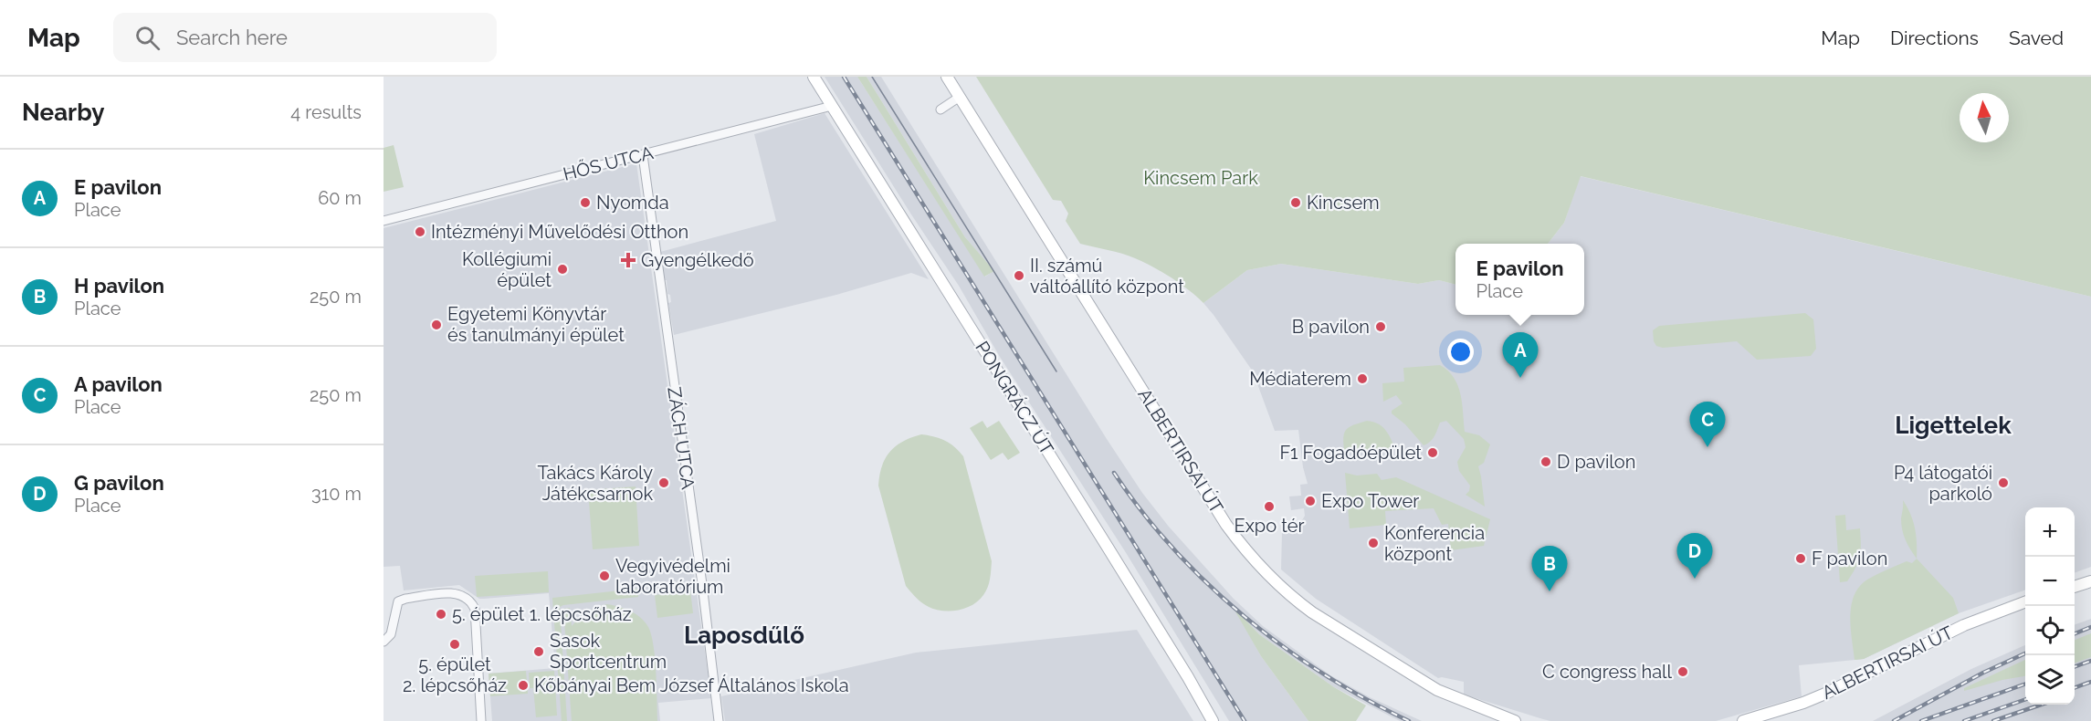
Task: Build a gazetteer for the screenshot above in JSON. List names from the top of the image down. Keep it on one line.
{"streets":{"street":["HŐS UTCA","PONGRÁCZ ÚT","ZÁCH UTCA","ALBERTIRSAI ÚT"]},"crossings":[["HŐS UTCA","PONGRÁCZ ÚT"],["HŐS UTCA","ZÁCH UTCA"]],"districts":["Ligettelek","Laposdűlő"],"parks":["Kincsem Park"],"places":{"other":["Nyomda","Kincsem","Intézményi Művelődési Otthon","Kollégiumi épület","II. számú váltóállító központ","Egyetemi Könyvtár és tanulmányi épület","B pavilon","Médiaterem","F1 Fogadóépület","D pavilon","Takács Károly Játékcsarnok","P4 látogatói parkoló","Expo Tower","Expo tér","Konferencia központ","F pavilon","Vegyivédelmi laboratórium","5. épület 1. lépcsőház","5. épület 2. lépcsőház","Sasok Sportcentrum","C congress hall","Kőbányai Bem József Általános Iskola"],"health":["Gyengélkedő"]},"north":"top","page":{"header":"Map","search":"Search here","nav":["Map","Directions","Saved"],"heading":["Nearby","4 results"],"list":[{"mark":"A","name":"E pavilon","note":"Place","value":"60 m"},{"mark":"B","name":"H pavilon","note":"Place","value":"250 m"},{"mark":"C","name":"A pavilon","note":"Place","value":"250 m"},{"mark":"D","name":"G pavilon","note":"Place","value":"310 m"}],"popup":["E pavilon","Place"],"pins":["A","C","D","B"],"map_buttons":["+","−"]}}
